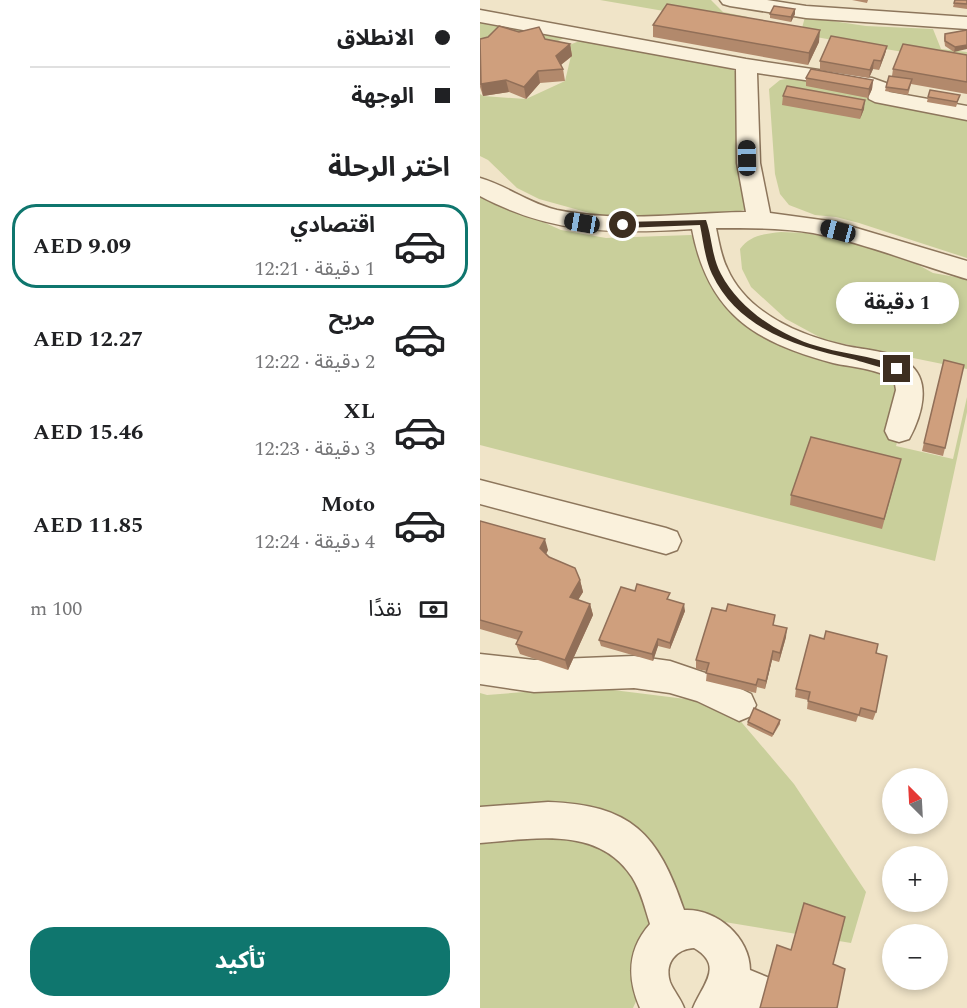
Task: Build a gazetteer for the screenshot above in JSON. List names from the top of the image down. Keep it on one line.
{"north":"top left","page":{"banner":["الانطلاق","الوجهة"],"heading":"اختر الرحلة","list":[{"name":"اقتصادي","note":"1 دقيقة · 12:21","value":"AED 9.09"},{"name":"مريح","note":"2 دقيقة · 12:22","value":"AED 12.27"},{"name":"XL","note":"3 دقيقة · 12:23","value":"AED 15.46"},{"name":"Moto","note":"4 دقيقة · 12:24","value":"AED 11.85"}],"bubble":"1 دقيقة","pay":["نقدًا","100 m"],"map_buttons":["+","−"],"buttons":"تأكيد"}}
